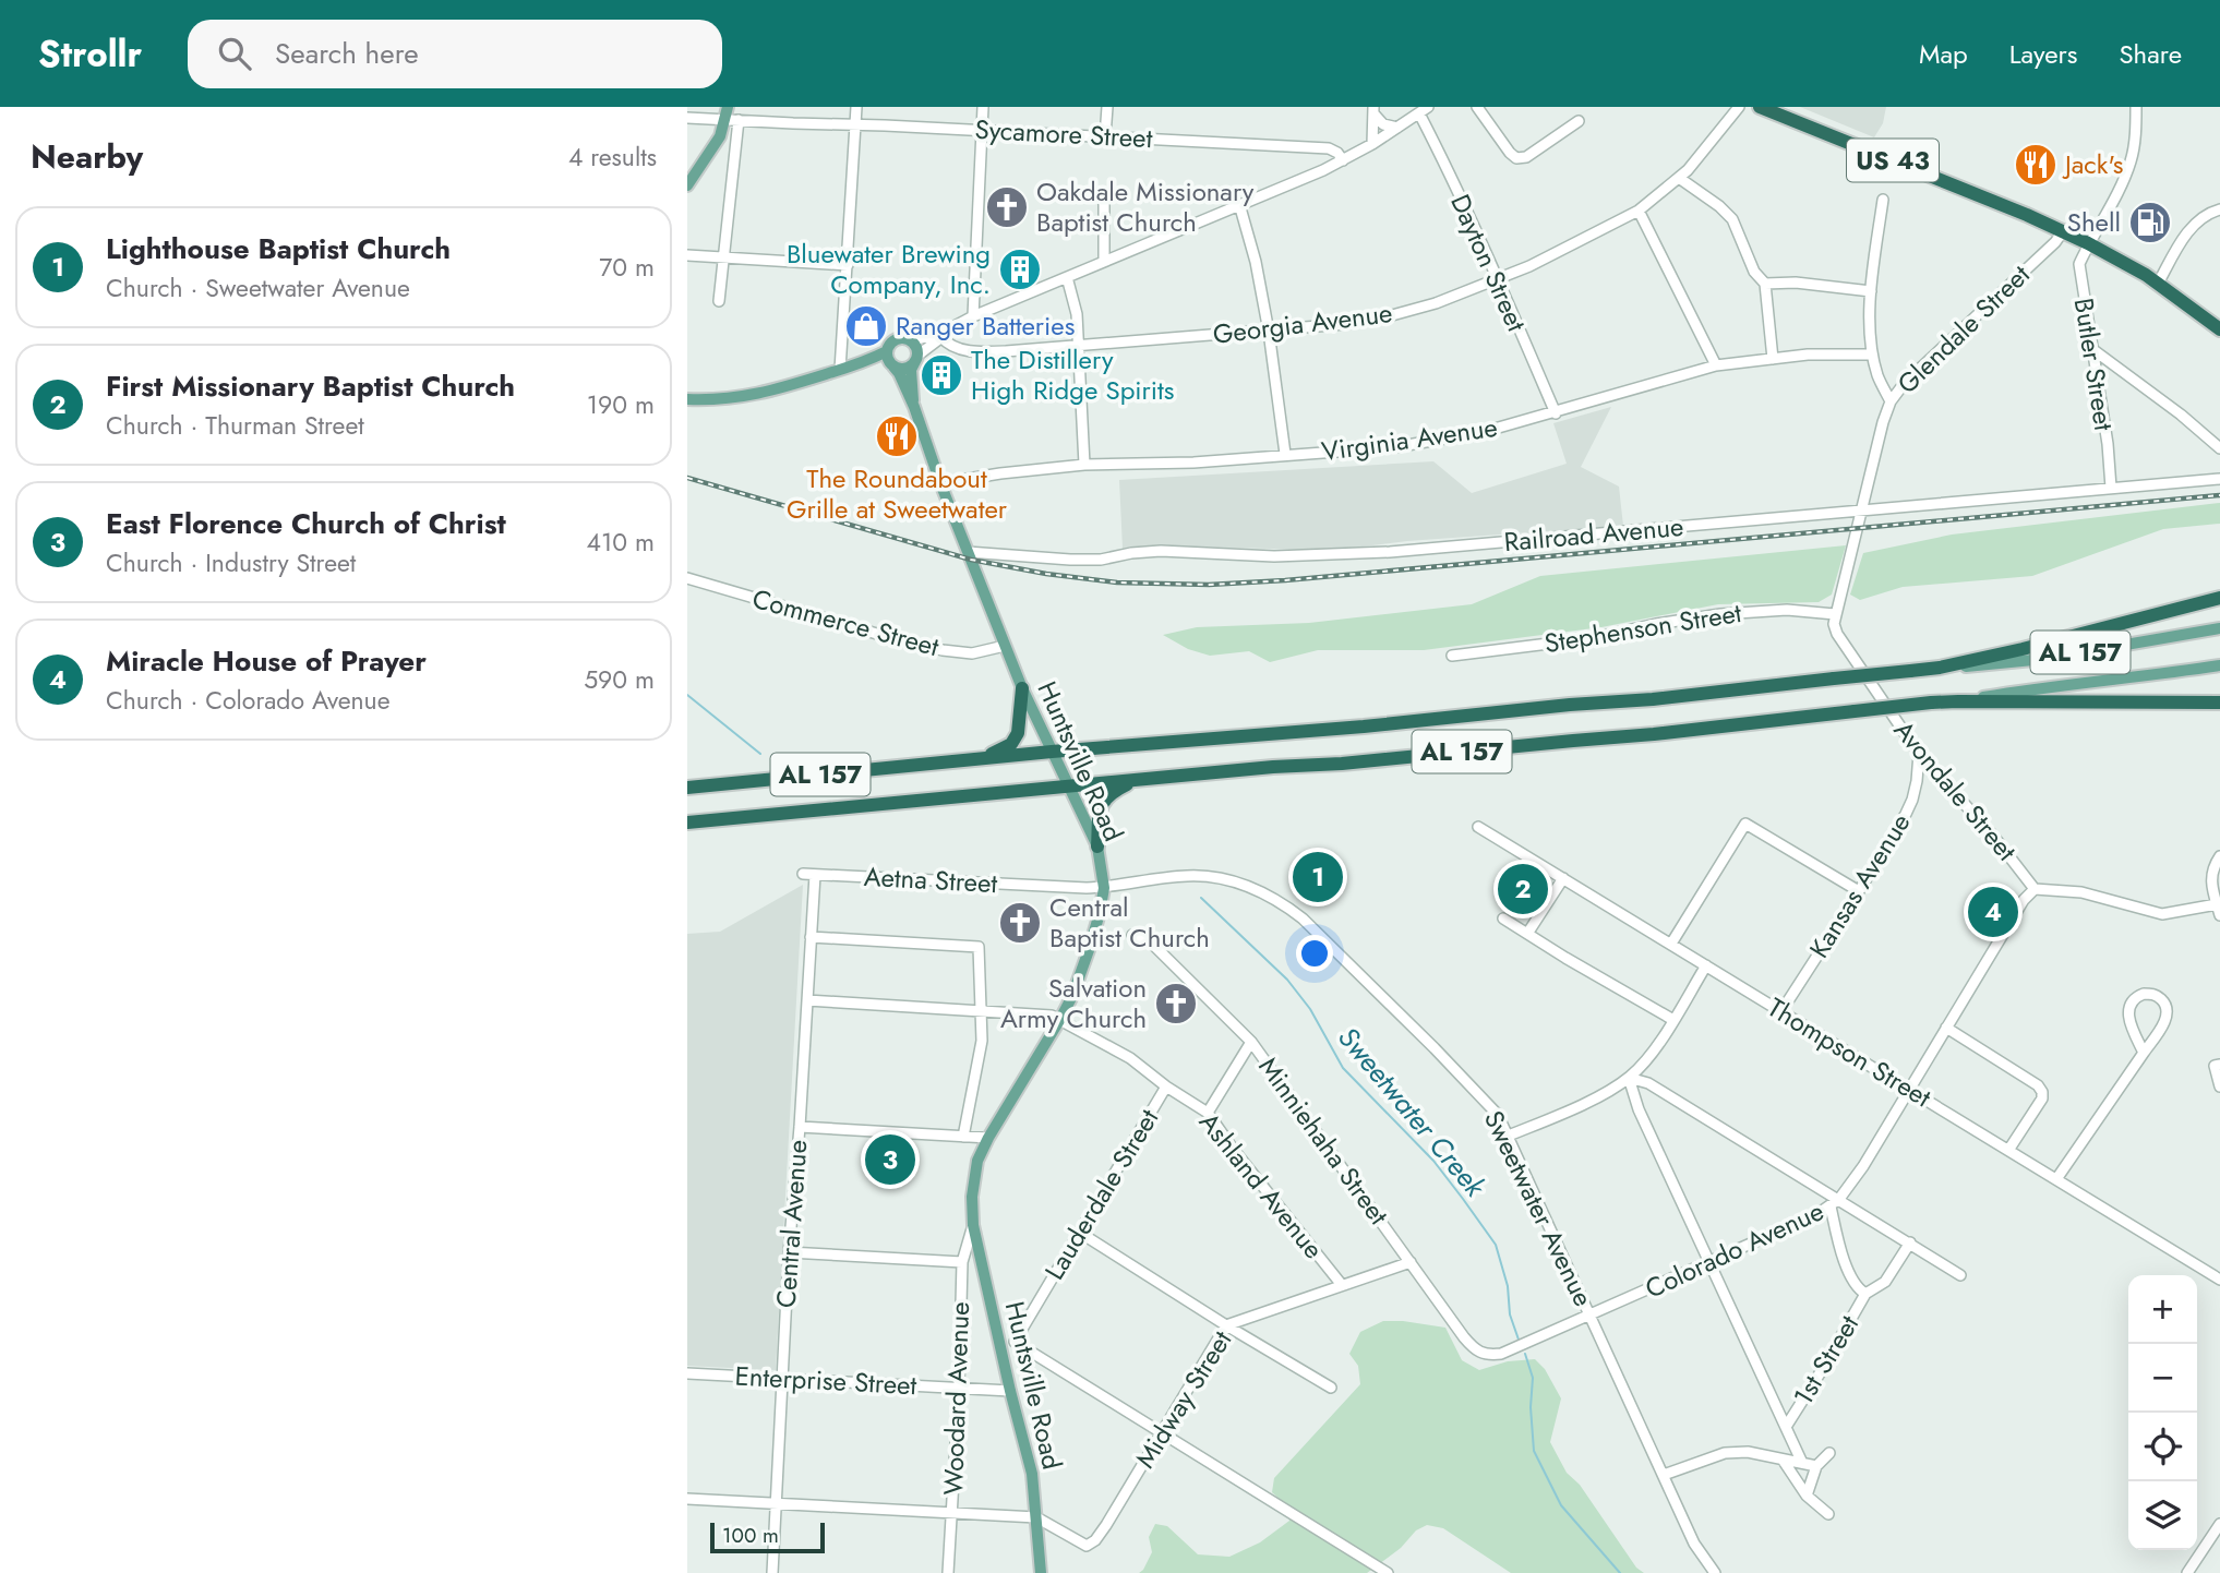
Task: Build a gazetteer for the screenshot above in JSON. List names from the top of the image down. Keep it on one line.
{"streets":{"highway":["US 43","AL 157"],"main road":["Huntsville Road"],"street":["Sycamore Street","Dayton Street","Georgia Avenue","Glendale Street","Butler Street","Virginia Avenue","Railroad Avenue","Commerce Street","Stephenson Street","Avondale Street","Aetna Street","Kansas Avenue","Thompson Street","Minniehaha Street","Ashland Avenue","Lauderdale Street","Sweetwater Avenue","Central Avenue","Colorado Avenue","1st Street","Enterprise Street","Woodard Avenue","Midway Street"]},"crossings":[["US 43","Glendale Street"],["US 43","Butler Street"],["Dayton Street","Georgia Avenue"],["Dayton Street","Virginia Avenue"],["Glendale Street","Railroad Avenue"],["Glendale Street","Stephenson Street"],["Glendale Street","Avondale Street"],["Butler Street","Railroad Avenue"],["Virginia Avenue","Huntsville Road"],["Railroad Avenue","Huntsville Road"],["Commerce Street","Huntsville Road"],["Stephenson Street","Avondale Street"],["AL 157","Huntsville Road"],["Huntsville Road","Aetna Street"],["Huntsville Road","Ashland Avenue"],["Huntsville Road","Sweetwater Avenue"],["Huntsville Road","Enterprise Street"],["Huntsville Road","Woodard Avenue"],["Huntsville Road","Midway Street"],["Avondale Street","Kansas Avenue"],["Avondale Street","Colorado Avenue"],["Aetna Street","Sweetwater Avenue"],["Aetna Street","Central Avenue"],["Kansas Avenue","Thompson Street"],["Thompson Street","Colorado Avenue"],["Minniehaha Street","Colorado Avenue"],["Minniehaha Street","Midway Street"],["Ashland Avenue","Lauderdale Street"],["Ashland Avenue","Midway Street"],["Sweetwater Avenue","Colorado Avenue"],["Central Avenue","Enterprise Street"],["Enterprise Street","Woodard Avenue"]],"water":["Sweetwater Creek"],"places":{"restaurant":["Jack's","The Roundabout Grille at Sweetwater"],"church":["Oakdale Missionary Baptist Church","Central Baptist Church","Salvation Army Church"],"fuel station":["Shell"],"building":["Bluewater Brewing Company, Inc.","The Distillery High Ridge Spirits"],"shop":["Ranger Batteries"]},"scale_bar":"100 m","page":{"header":"Strollr","search":"Search here","nav":["Map","Layers","Share"],"heading":["Nearby","4 results"],"list":[{"mark":"1","name":"Lighthouse Baptist Church","note":"Church · Sweetwater Avenue","value":"70 m"},{"mark":"2","name":"First Missionary Baptist Church","note":"Church · Thurman Street","value":"190 m"},{"mark":"3","name":"East Florence Church of Christ","note":"Church · Industry Street","value":"410 m"},{"mark":"4","name":"Miracle House of Prayer","note":"Church · Colorado Avenue","value":"590 m"}],"pins":["1","2","4","3"],"map_buttons":["+","−"],"scale":"100 m"}}
